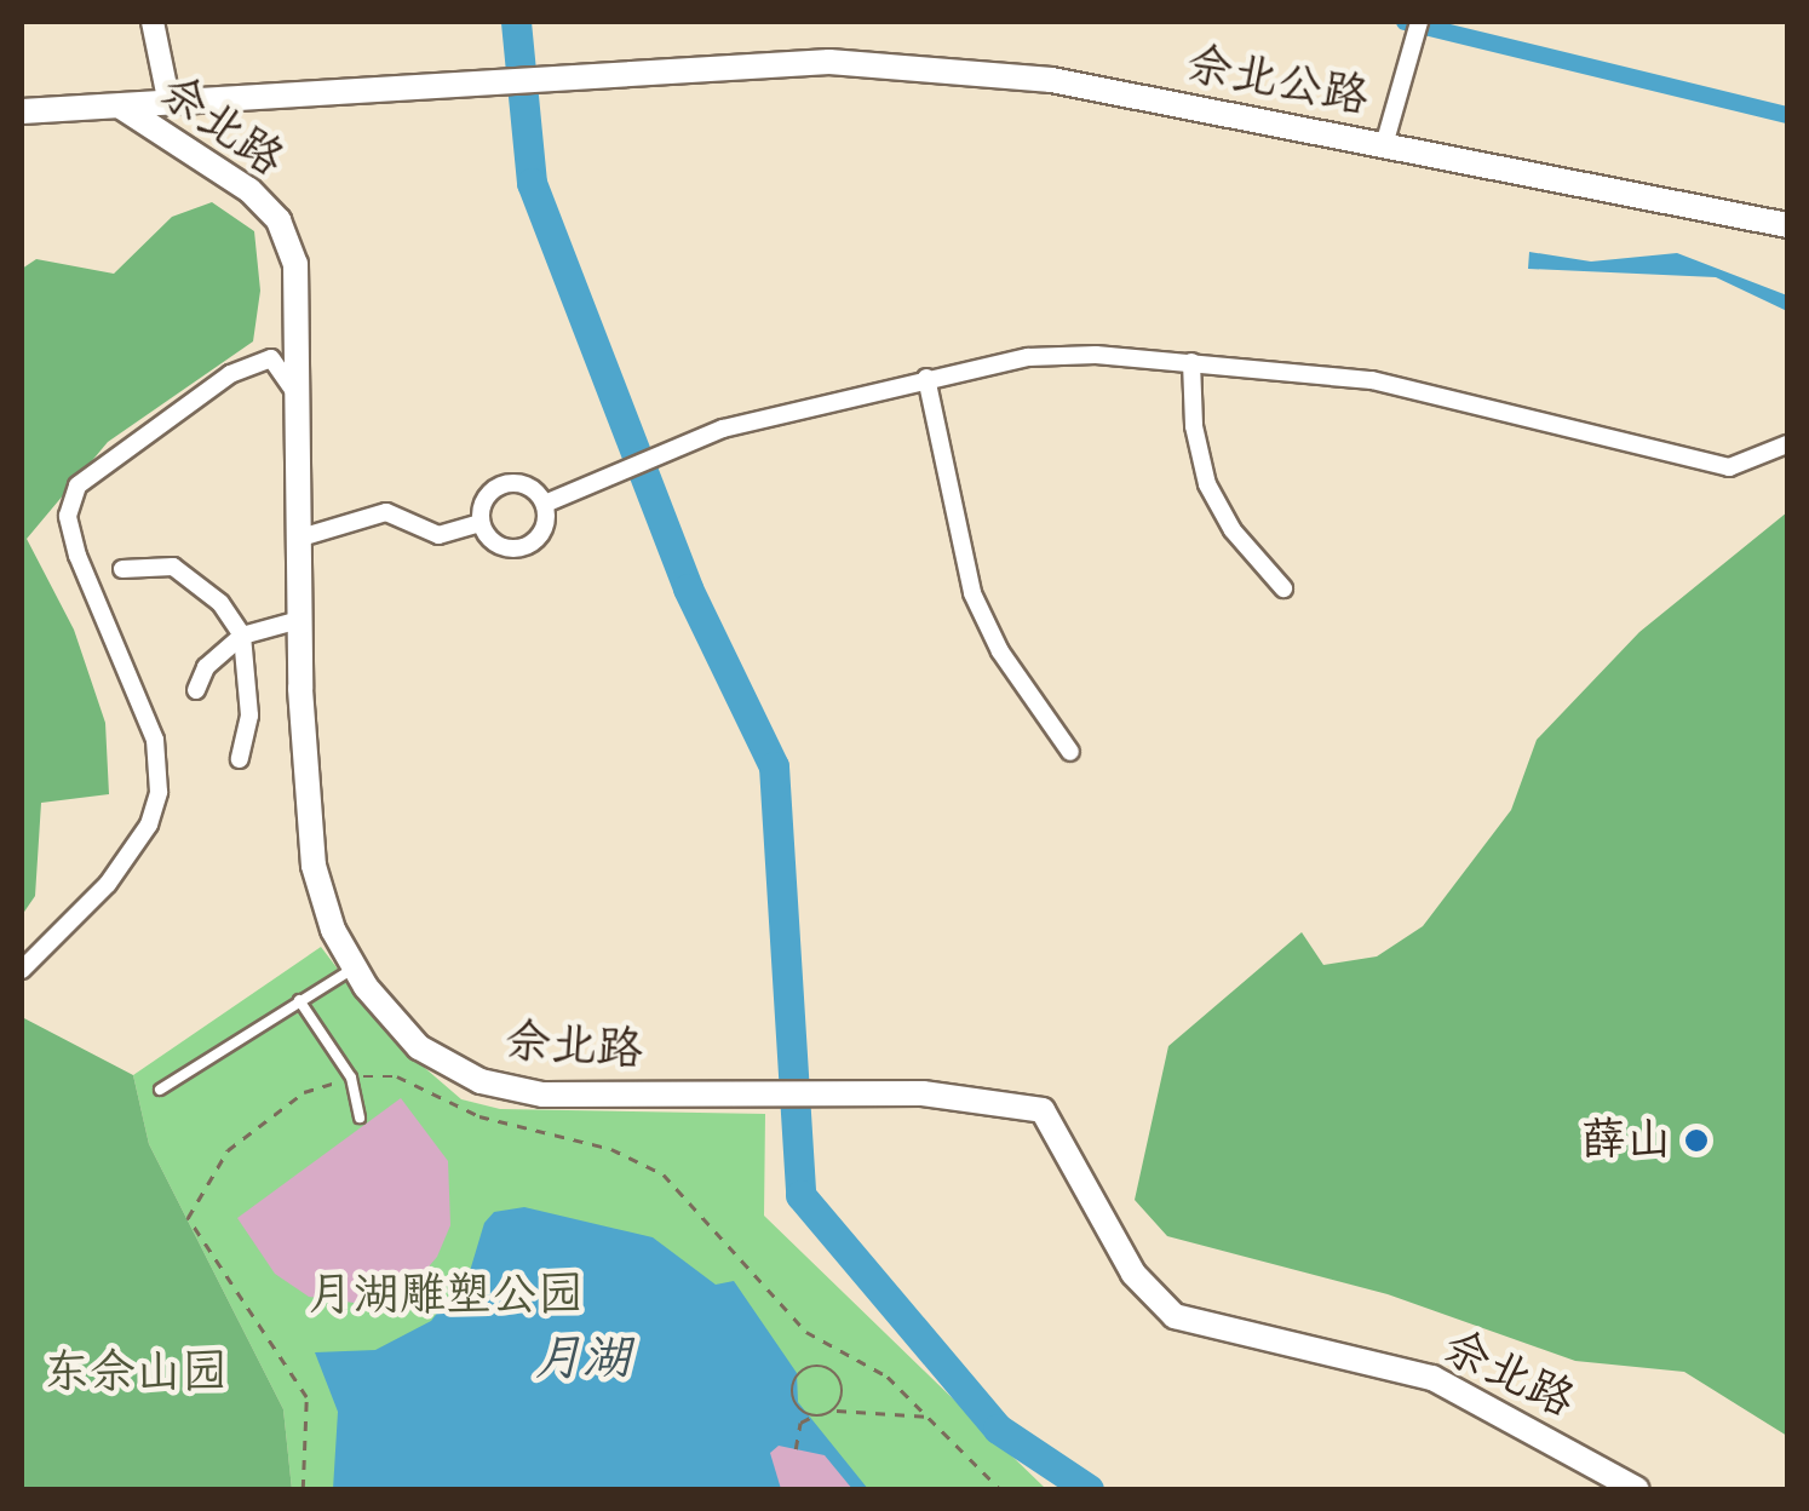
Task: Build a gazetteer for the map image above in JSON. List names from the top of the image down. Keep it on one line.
{"streets":{"main road":["佘北公路","佘北路"]},"crossings":[["佘北公路","佘北路"]],"water":["月湖"],"parks":["月湖雕塑公园","东佘山园"],"places":["薛山"]}
